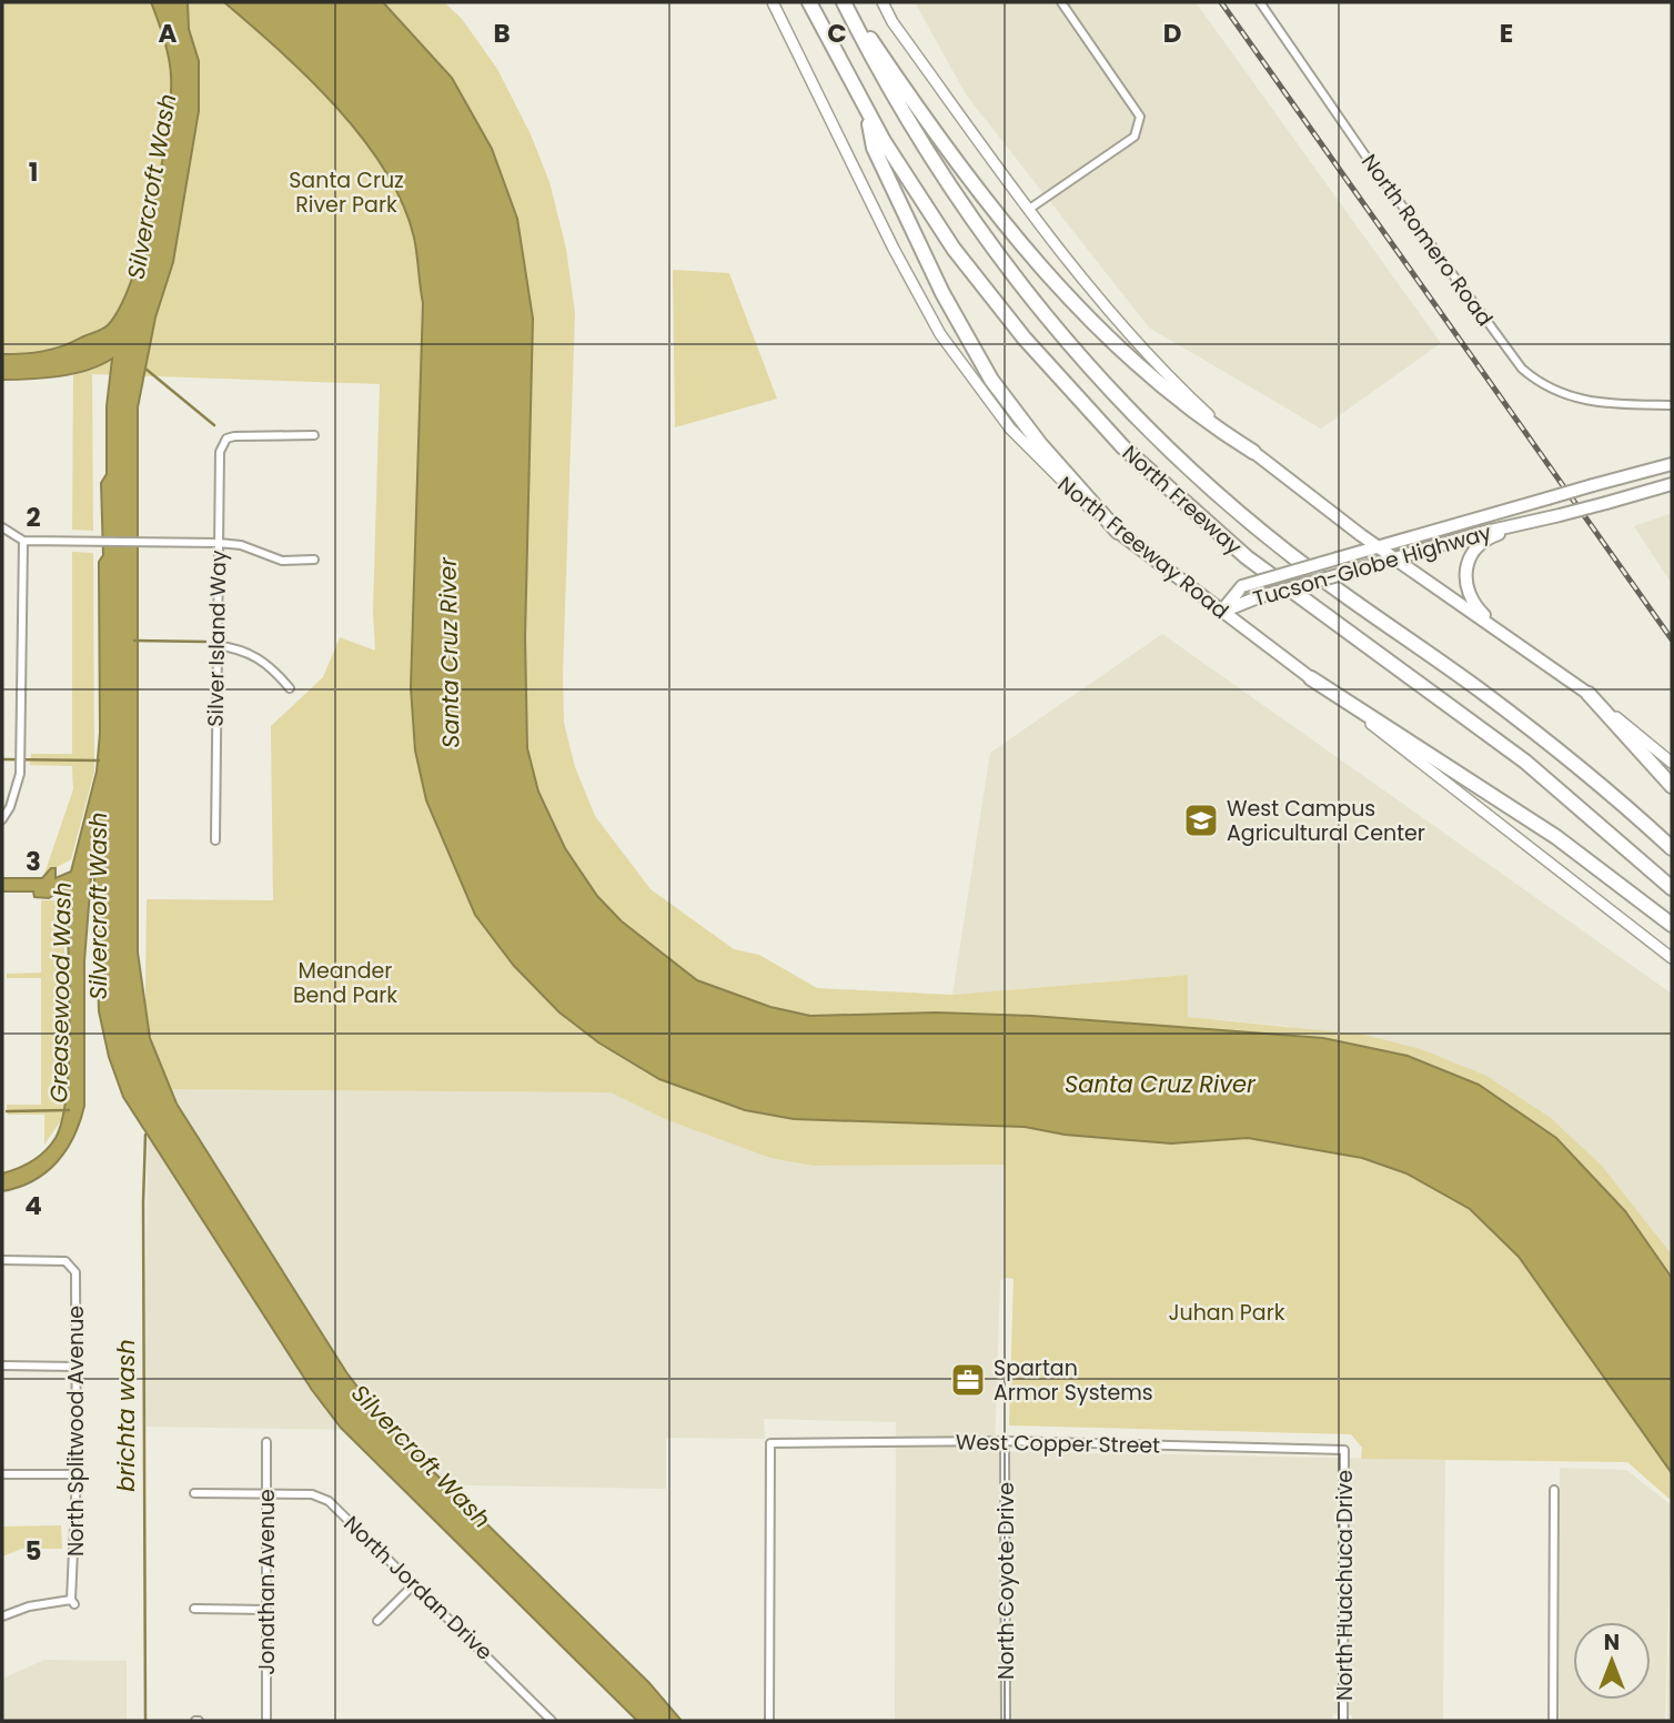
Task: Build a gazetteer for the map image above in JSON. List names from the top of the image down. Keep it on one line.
{"streets":{"highway":["North Freeway","North Freeway Road","Tucson-Globe Highway"],"street":["North Romero Road","Silver Island Way","North Splitwood Avenue","West Copper Street","North Coyote Drive","Jonathan Avenue","North Huachuca Drive","North Jordan Drive"]},"crossings":[["North Freeway Road","Tucson-Globe Highway"],["West Copper Street","North Coyote Drive"],["West Copper Street","North Huachuca Drive"],["Jonathan Avenue","North Jordan Drive"]],"water":["Silvercroft Wash","Santa Cruz River","Greasewood Wash","brichta wash"],"parks":["Santa Cruz River Park","Meander Bend Park","Juhan Park"],"places":{"school or university":["West Campus Agricultural Center"],"office":["Spartan Armor Systems"]},"north":"top","grid":{"columns":["A","B","C","D","E"],"rows":["1","2","3","4","5"]}}
